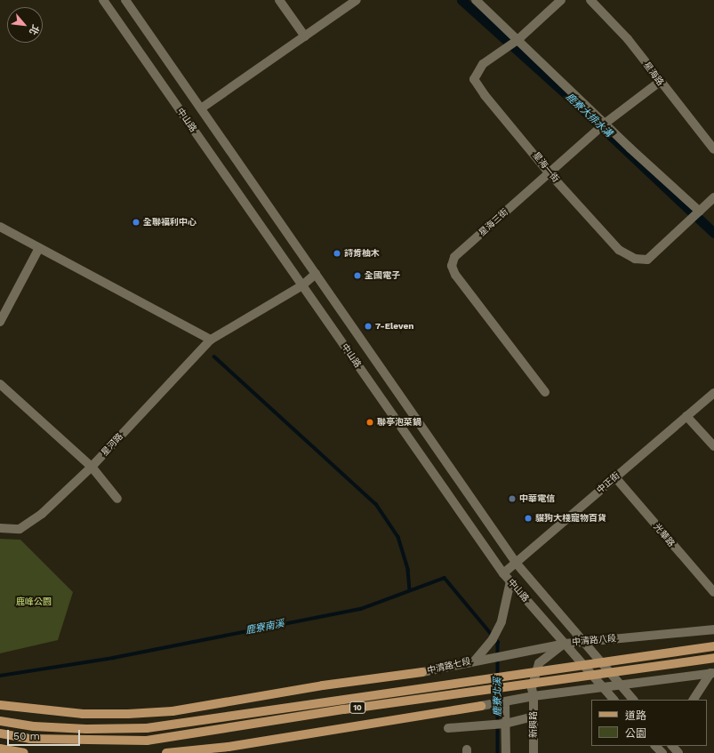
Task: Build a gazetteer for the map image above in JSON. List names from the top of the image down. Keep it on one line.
{"streets":{"main road":["10"],"street":["星海路","中山路","星海一街","星海三街","星河路","中正街","光華路","中清路八段","中清路七段","新興路"]},"crossings":[["星海路","星海三街"],["中山路","星河路"],["中山路","中正街"],["中山路","中清路八段"],["中山路","新興路"],["星海一街","星海三街"],["中正街","光華路"],["中清路八段","中清路七段"],["中清路八段","新興路"]],"water":["鹿寮大排水溝","鹿寮南溪","鹿寮北溪"],"parks":["鹿峰公園"],"places":["全聯福利中心","詩肯柚木","全國電子","7-Eleven","聯亭泡菜鍋","中華電信","貓狗大棧寵物百貨"],"legend":["道路","公園"],"scale_bar":"50 m","north":"bottom right"}
